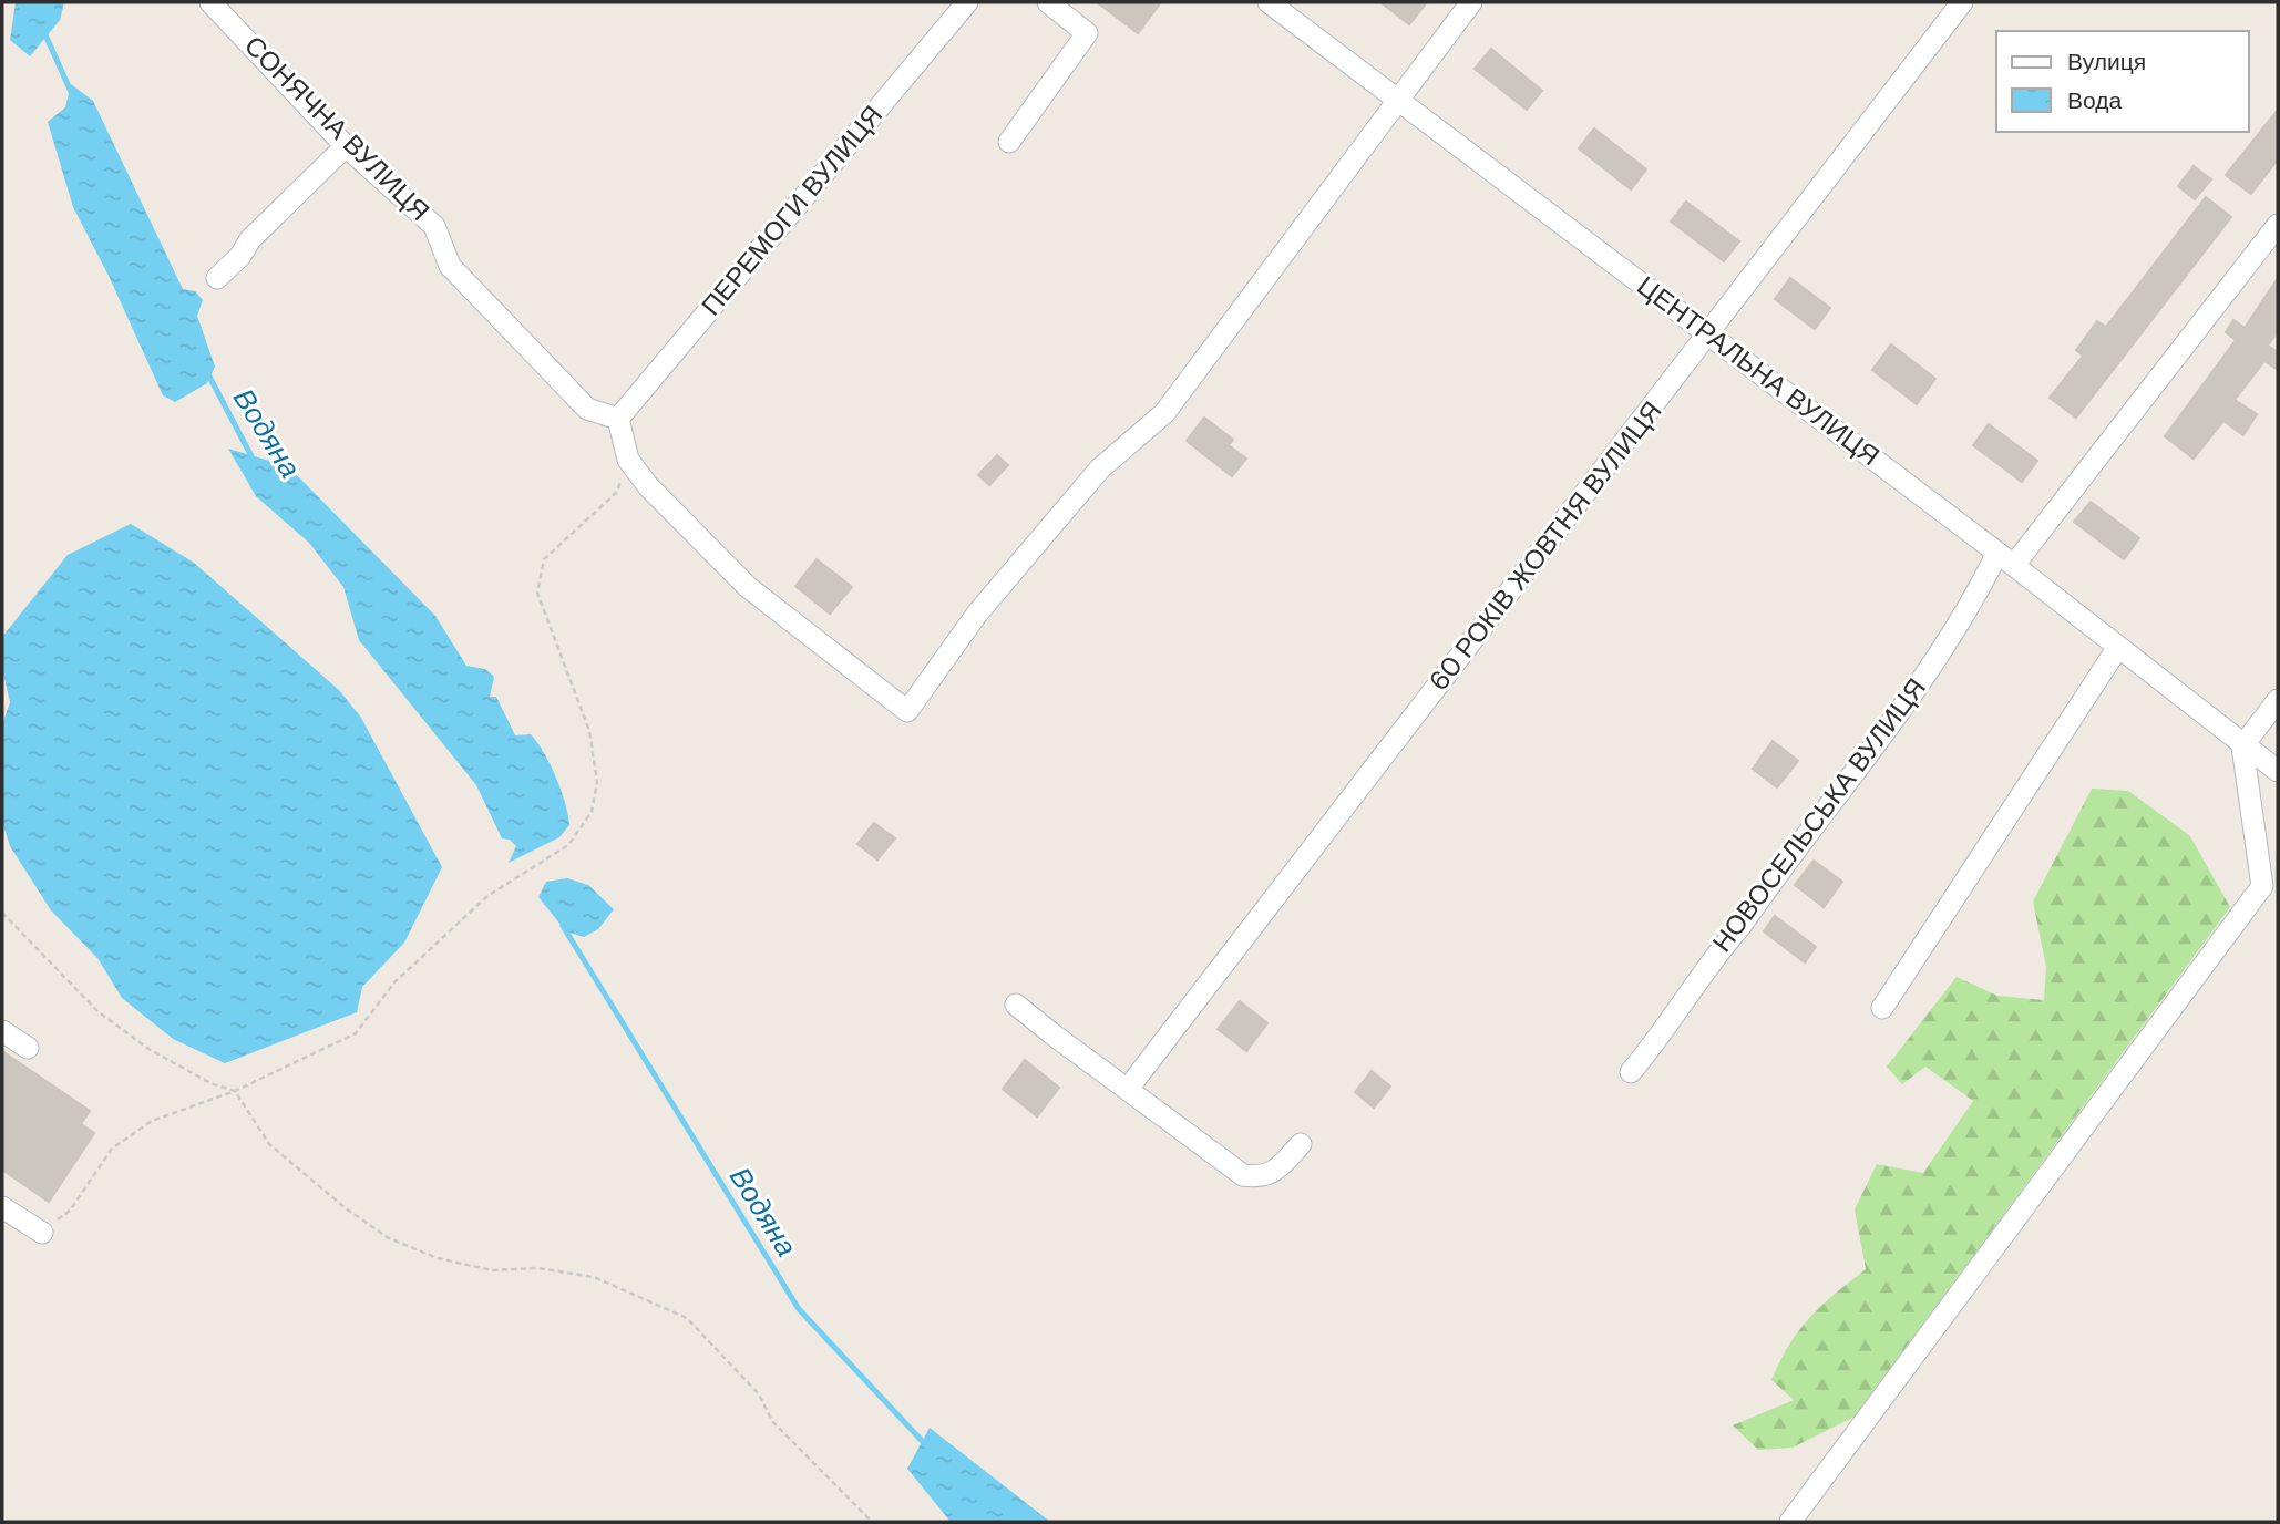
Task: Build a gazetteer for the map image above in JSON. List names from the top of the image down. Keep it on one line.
{"streets":{"street":["СОНЯЧНА ВУЛИЦЯ","ПЕРЕМОГИ ВУЛИЦЯ","ЦЕНТРАЛЬНА ВУЛИЦЯ","60 РОКІВ ЖОВТНЯ ВУЛИЦЯ","НОВОСЕЛЬСЬКА ВУЛИЦЯ"]},"crossings":[["СОНЯЧНА ВУЛИЦЯ","ПЕРЕМОГИ ВУЛИЦЯ"],["ЦЕНТРАЛЬНА ВУЛИЦЯ","60 РОКІВ ЖОВТНЯ ВУЛИЦЯ"],["ЦЕНТРАЛЬНА ВУЛИЦЯ","НОВОСЕЛЬСЬКА ВУЛИЦЯ"]],"water":["Водяна"],"legend":["Вулиця","Вода"]}
